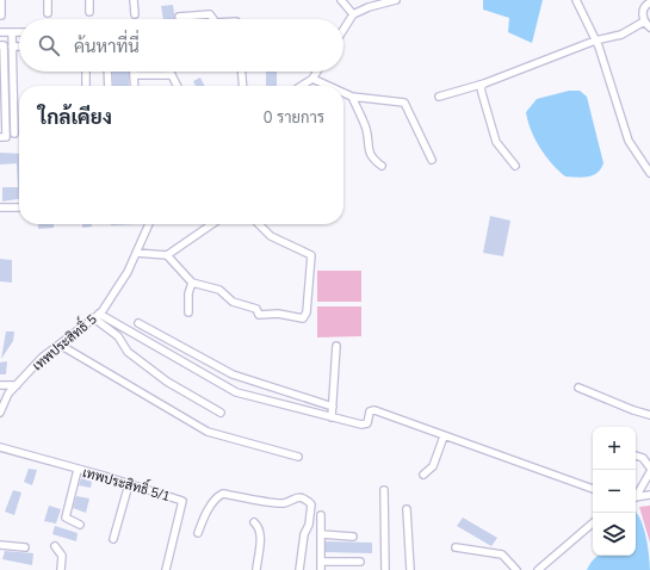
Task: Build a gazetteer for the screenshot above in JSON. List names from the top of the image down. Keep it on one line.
{"streets":{"street":["เทพประสิทธิ์ 5","เทพประสิทธิ์ 5/1"]},"page":{"search":"ค้นหาที่นี่","heading":["ใกล้เคียง","0 รายการ"],"map_buttons":["+","−"]}}
